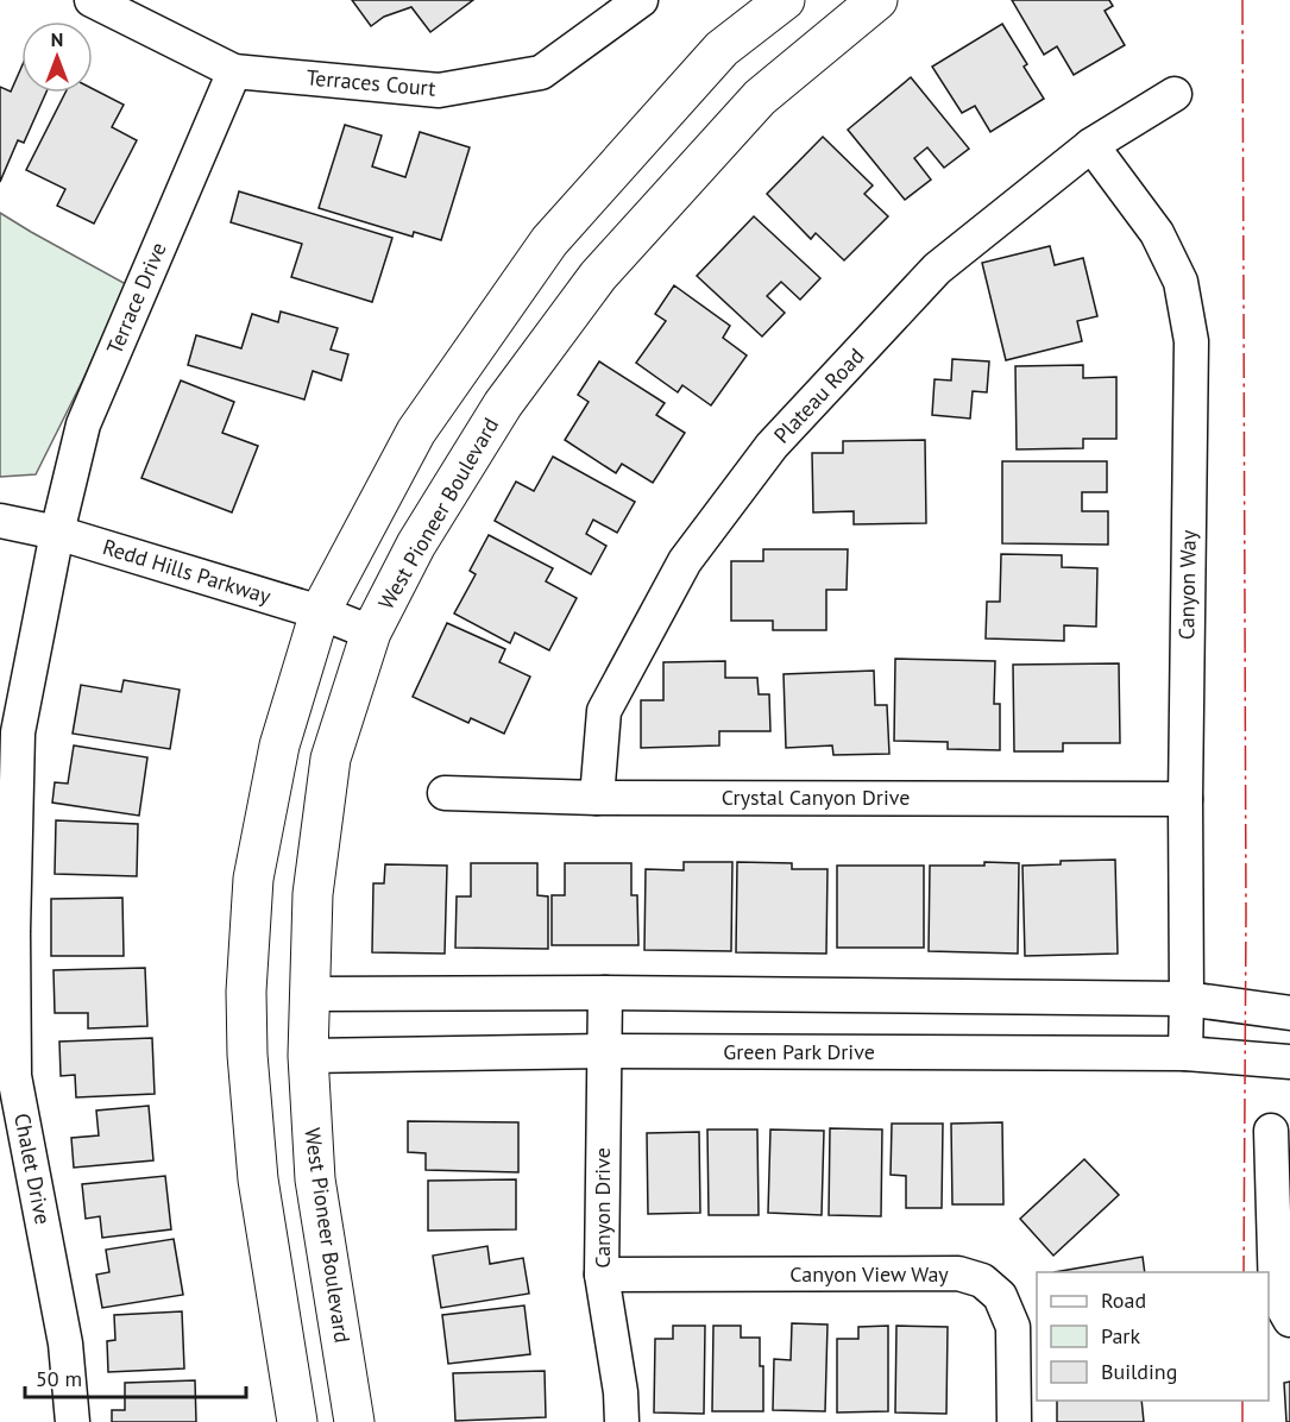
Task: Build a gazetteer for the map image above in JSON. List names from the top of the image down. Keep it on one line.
{"streets":{"main road":["West Pioneer Boulevard"],"street":["Terraces Court","Terrace Drive","Plateau Road","Redd Hills Parkway","Canyon Way","Crystal Canyon Drive","Green Park Drive","Chalet Drive","Canyon Drive","Canyon View Way"]},"crossings":[["Terraces Court","Terrace Drive"],["Terrace Drive","Redd Hills Parkway"],["Terrace Drive","Chalet Drive"],["Plateau Road","Canyon Way"],["Plateau Road","Crystal Canyon Drive"],["West Pioneer Boulevard","Redd Hills Parkway"],["West Pioneer Boulevard","Green Park Drive"],["Redd Hills Parkway","Chalet Drive"],["Canyon Way","Crystal Canyon Drive"],["Canyon Way","Green Park Drive"],["Green Park Drive","Canyon Drive"],["Canyon Drive","Canyon View Way"]],"legend":["Road","Park","Building"],"scale_bar":"50 m","north":"top"}
